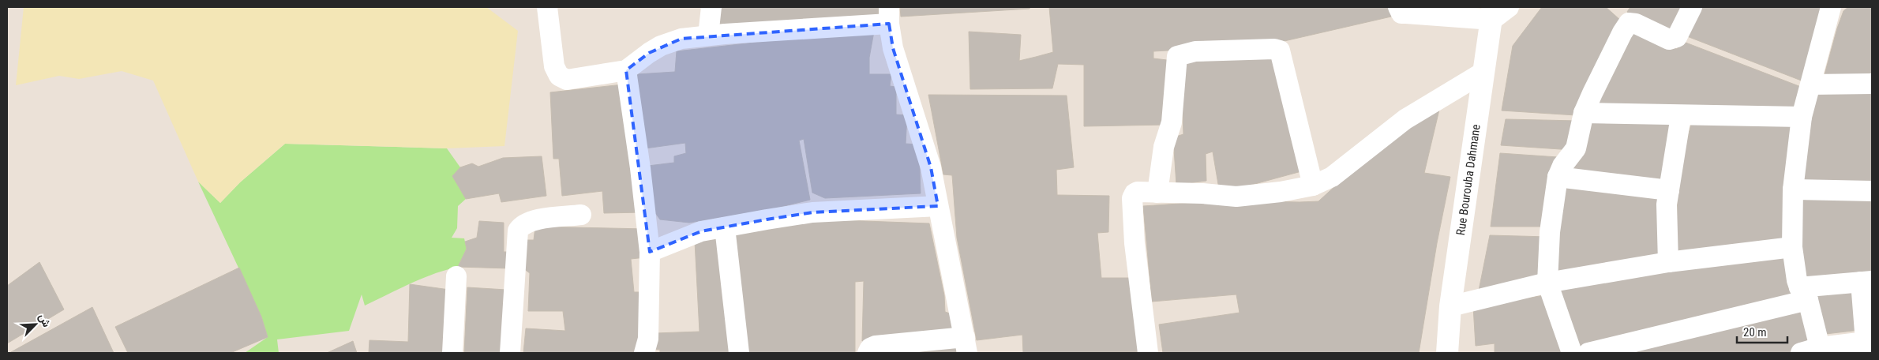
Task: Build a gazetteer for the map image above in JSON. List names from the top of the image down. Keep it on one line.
{"streets":{"street":["Rue Bourouba Dahmane"]},"scale_bar":"20 m","north":"top right"}
